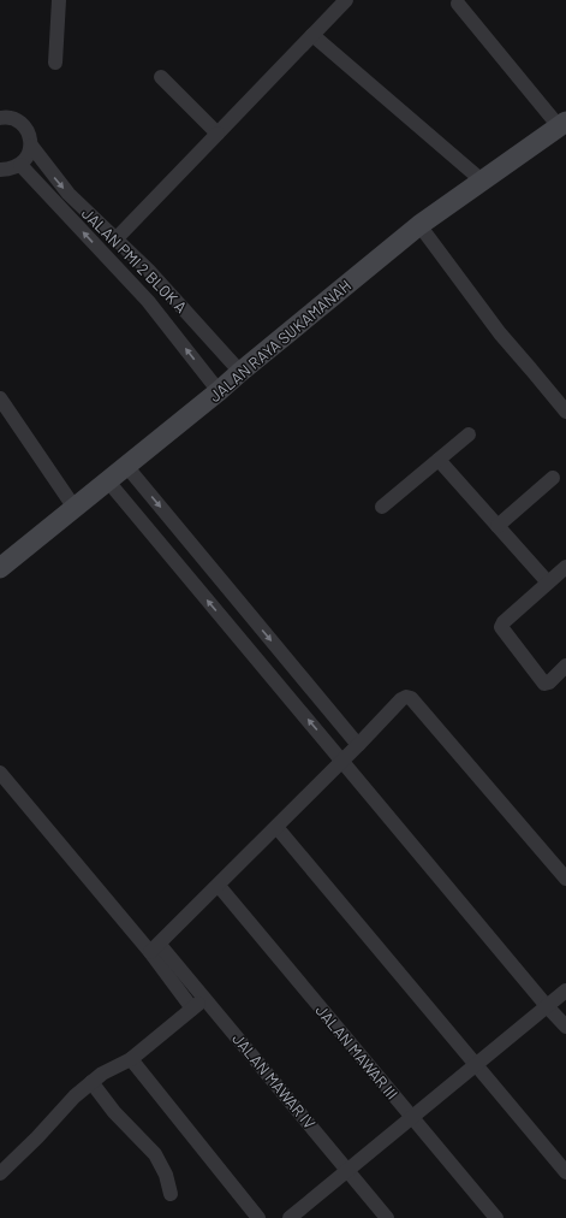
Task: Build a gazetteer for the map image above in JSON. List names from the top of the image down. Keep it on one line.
{"streets":{"street":["JALAN PMI 2 BLOK A","JALAN RAYA SUKAMANAH","JALAN MAWAR III","JALAN MAWAR IV"]},"crossings":[["JALAN PMI 2 BLOK A","JALAN RAYA SUKAMANAH"]]}
